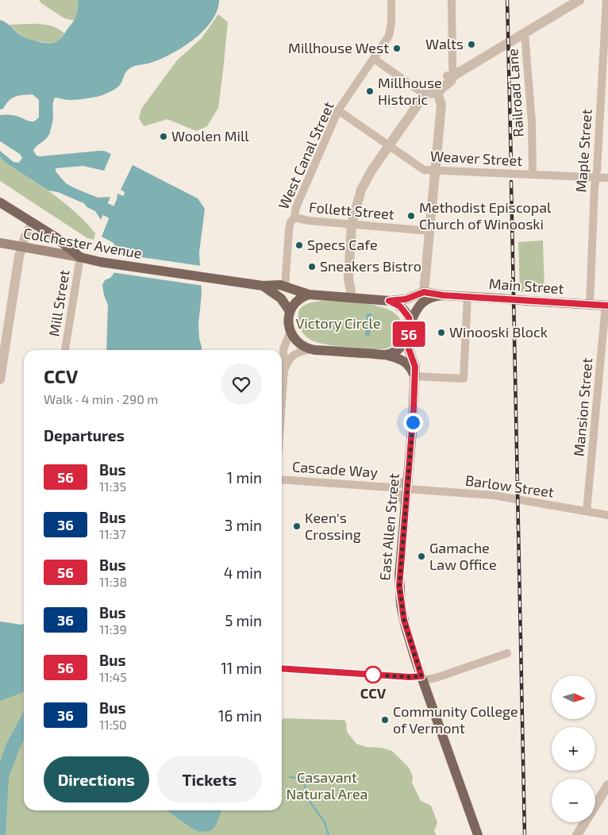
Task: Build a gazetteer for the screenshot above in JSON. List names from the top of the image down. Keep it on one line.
{"streets":{"main road":["Colchester Avenue","Main Street","East Allen Street"],"street":["Railroad Lane","Maple Street","West Canal Street","Weaver Street","Follett Street","Mill Street","Mansion Street","Cascade Way","Barlow Street"]},"crossings":[["Railroad Lane","Weaver Street"],["Maple Street","Weaver Street"],["Maple Street","Main Street"],["West Canal Street","Weaver Street"],["West Canal Street","Follett Street"],["Colchester Avenue","Mill Street"],["Main Street","Mansion Street"],["Main Street","East Allen Street"],["Mansion Street","Barlow Street"],["Cascade Way","Barlow Street"],["Cascade Way","East Allen Street"],["Barlow Street","East Allen Street"]],"parks":["Victory Circle","Casavant Natural Area"],"places":["Walts","Millhouse West","Millhouse Historic","Woolen Mill","Methodist Episcopal Church of Winooski","Specs Cafe","Sneakers Bistro","Winooski Block","Keen's Crossing","Gamache Law Office","CCV","Community College of Vermont"],"lines":["bus line 56"],"north":"right","page":{"on_map":"56","heading":[["CCV","Walk · 4 min · 290 m"],"Departures"],"list":[{"mark":"56","name":"Bus","note":"11:35","value":"1 min"},{"mark":"36","name":"Bus","note":"11:37","value":"3 min"},{"mark":"56","name":"Bus","note":"11:38","value":"4 min"},{"mark":"36","name":"Bus","note":"11:39","value":"5 min"},{"mark":"56","name":"Bus","note":"11:45","value":"11 min"},{"mark":"36","name":"Bus","note":"11:50","value":"16 min"}],"map_buttons":["+","−"],"buttons":["Directions","Tickets"]}}
